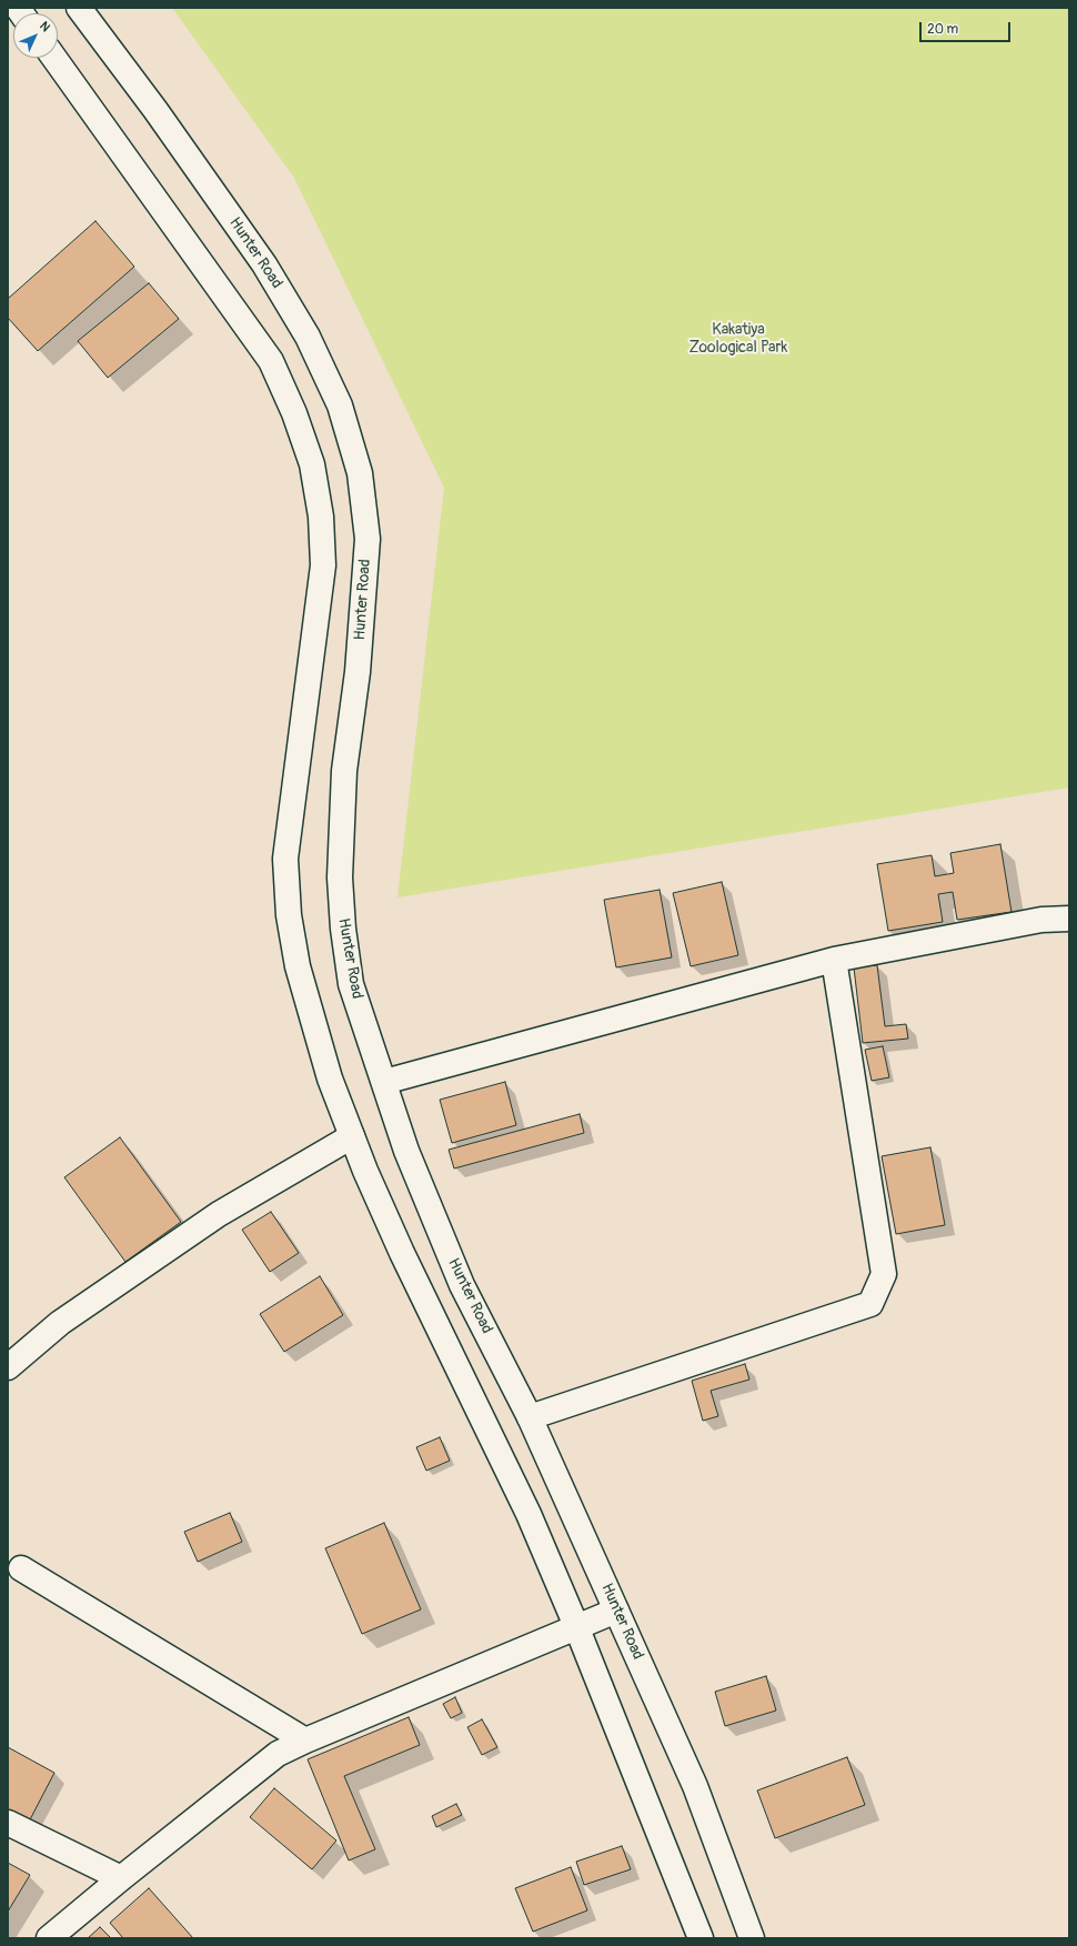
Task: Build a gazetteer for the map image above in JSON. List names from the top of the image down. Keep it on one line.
{"streets":{"main road":["Hunter Road"]},"parks":["Kakatiya Zoological Park"],"scale_bar":"20 m","north":"top right"}
